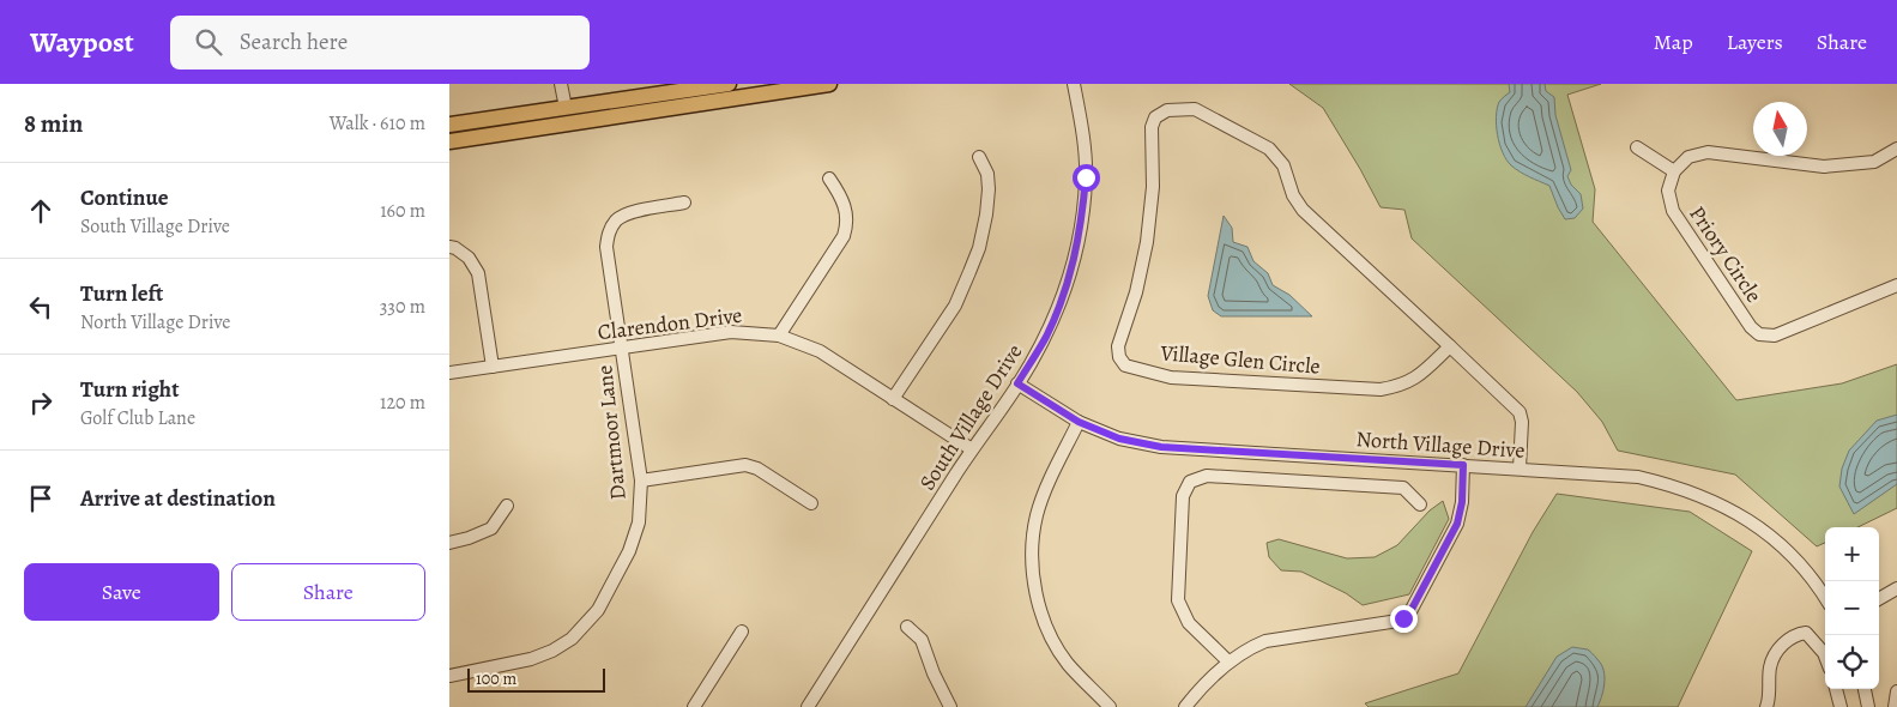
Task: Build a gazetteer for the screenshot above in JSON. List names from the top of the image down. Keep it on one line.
{"streets":{"street":["Priory Circle","Clarendon Drive","Village Glen Circle","South Village Drive","Dartmoor Lane","North Village Drive"]},"crossings":[["Clarendon Drive","South Village Drive"],["Clarendon Drive","Dartmoor Lane"],["Village Glen Circle","North Village Drive"],["South Village Drive","North Village Drive"]],"scale_bar":"100 m","north":"top","page":{"header":"Waypost","search":"Search here","nav":["Map","Layers","Share"],"heading":["8 min","Walk · 610 m"],"list":[["Continue","South Village Drive","160 m"],["Turn left","North Village Drive","330 m"],["Turn right","Golf Club Lane","120 m"],"Arrive at destination"],"map_buttons":["+","−"],"buttons":["Save","Share"],"scale":"100 m"}}
